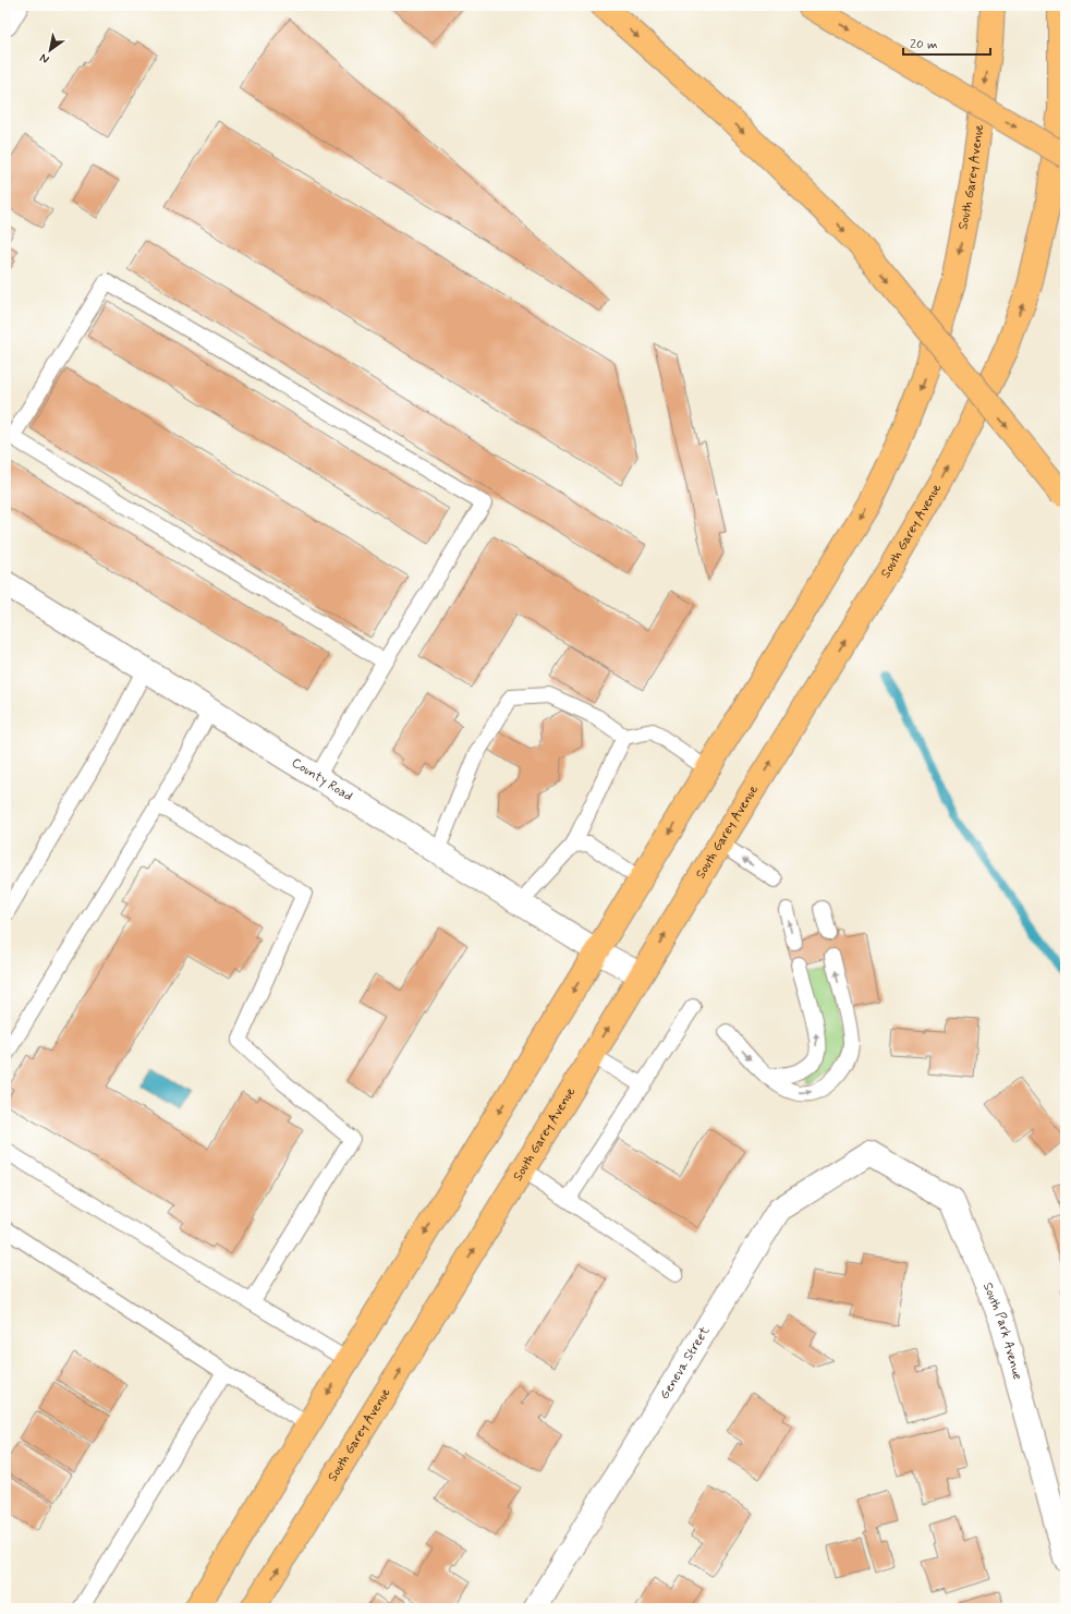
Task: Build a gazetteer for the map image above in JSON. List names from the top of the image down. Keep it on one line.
{"streets":{"main road":["South Garey Avenue"],"street":["County Road","South Park Avenue","Geneva Street"]},"crossings":[["South Garey Avenue","County Road"],["South Park Avenue","Geneva Street"]],"scale_bar":"20 m","north":"bottom left"}
